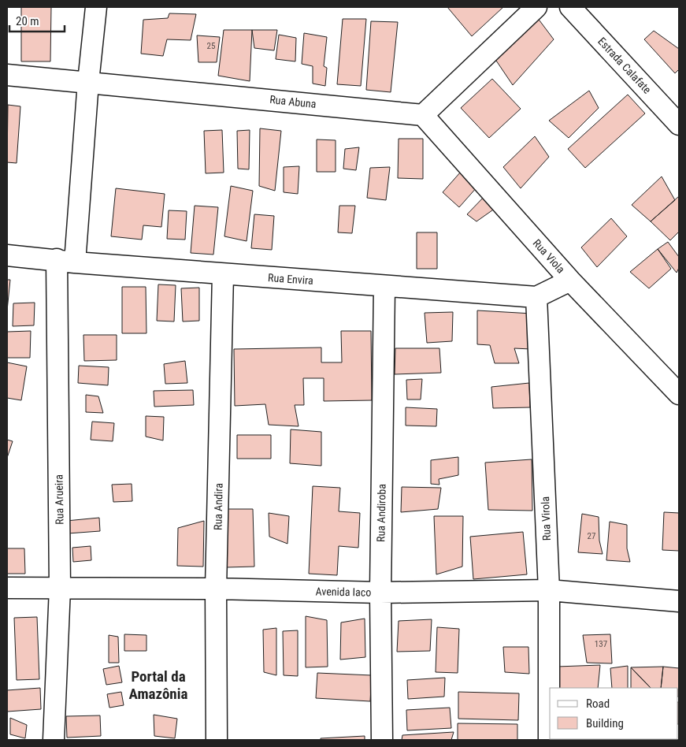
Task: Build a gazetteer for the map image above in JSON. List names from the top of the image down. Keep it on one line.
{"streets":{"street":["Estrada Calafate","Rua Abuna","Rua Viola","Rua Envira","Rua Arueira","Rua Andira","Rua Andiroba","Rua Virola","Avenida Iaco"]},"crossings":[["Rua Abuna","Rua Viola"],["Rua Abuna","Rua Arueira"],["Rua Envira","Rua Arueira"],["Rua Envira","Rua Andira"],["Rua Envira","Rua Andiroba"],["Rua Envira","Rua Virola"],["Rua Arueira","Avenida Iaco"],["Rua Andira","Avenida Iaco"],["Rua Andiroba","Avenida Iaco"],["Rua Virola","Avenida Iaco"]],"districts":["Portal da Amazônia"],"house_numbers":["25","27","137"],"legend":["Road","Building"],"scale_bar":"20 m"}
